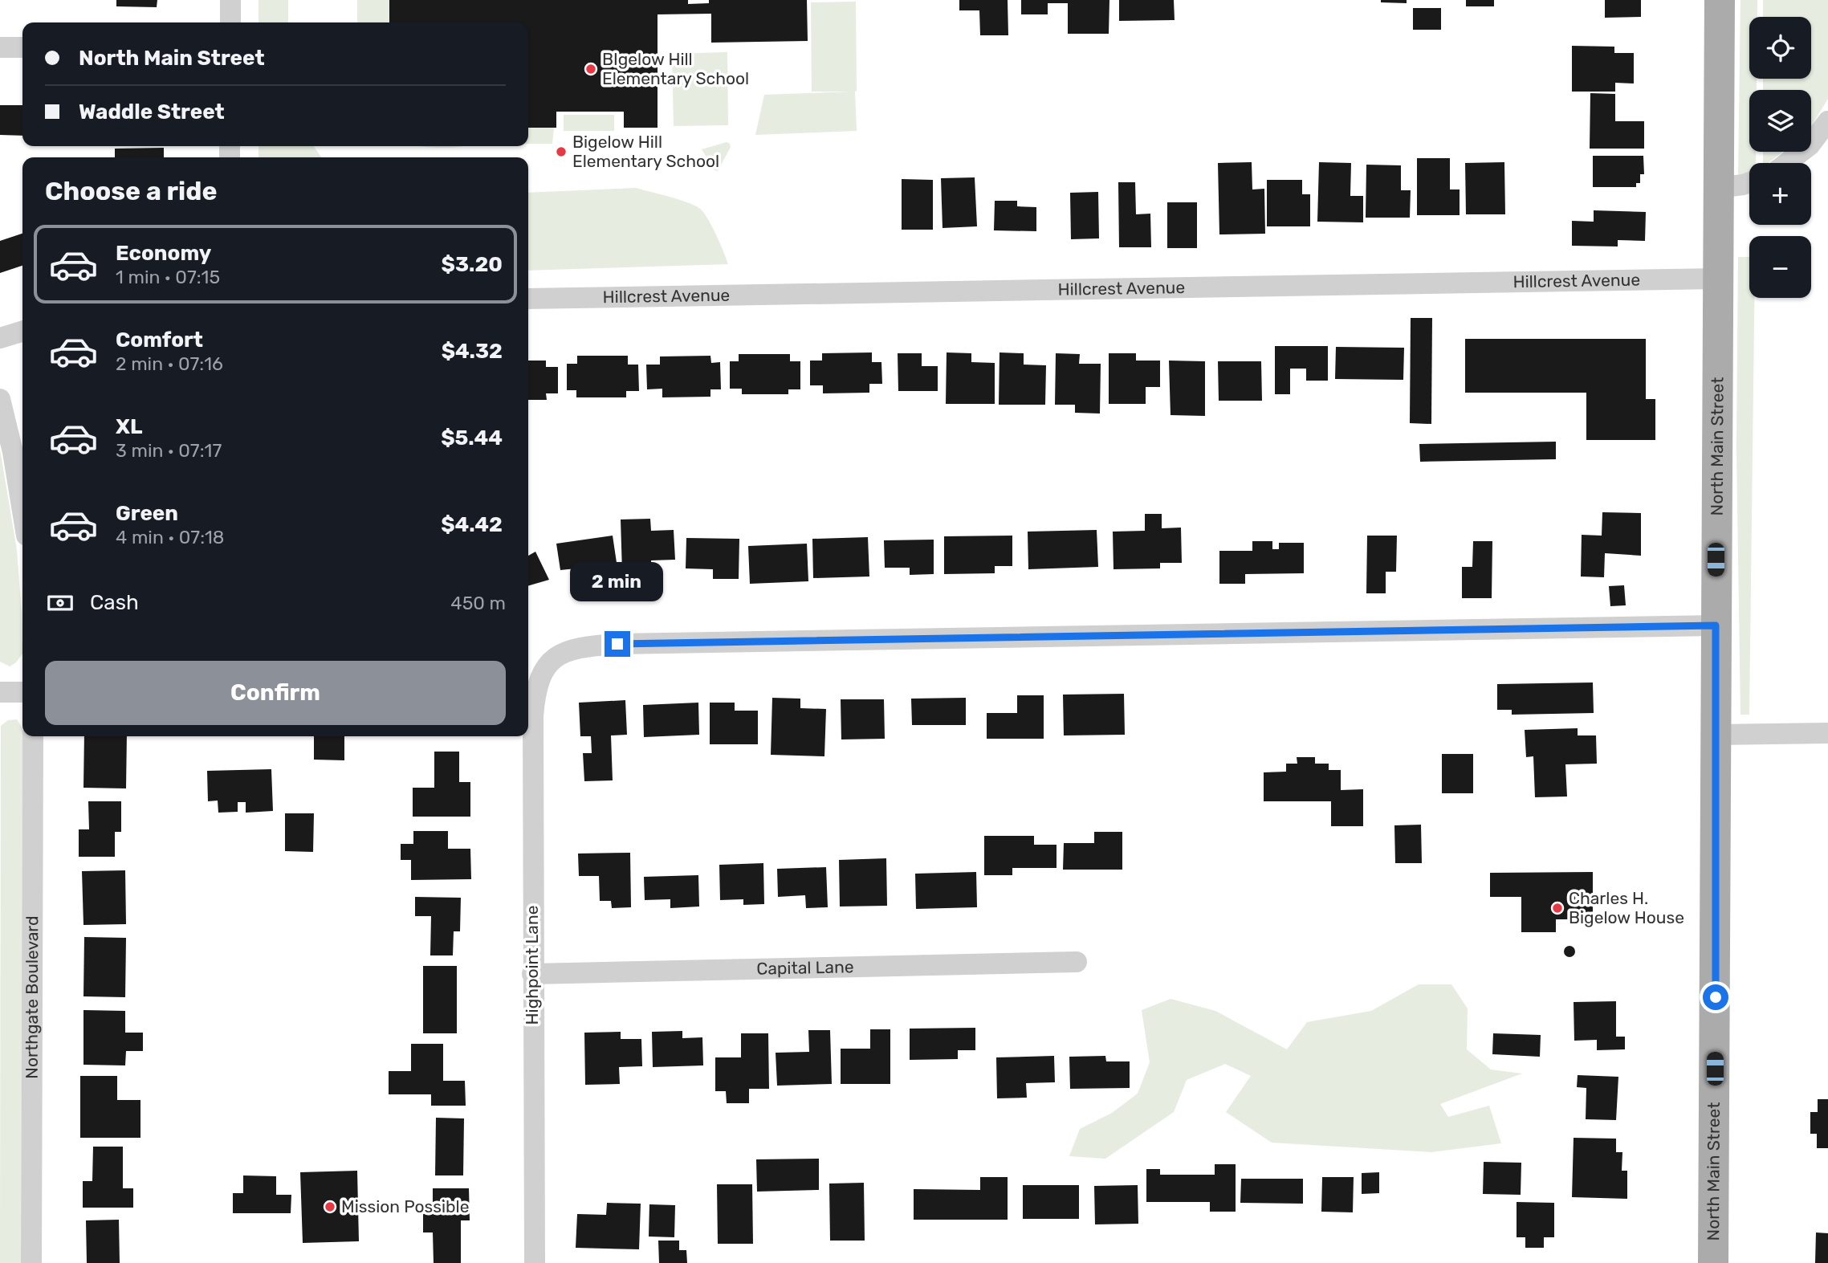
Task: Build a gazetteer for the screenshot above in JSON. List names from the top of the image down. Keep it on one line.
{"streets":{"main road":["North Main Street"],"street":["Hillcrest Avenue","Highpoint Lane","Capital Lane","Northgate Boulevard"]},"crossings":[["Hillcrest Avenue","North Main Street"],["North Main Street","Highpoint Lane"],["Highpoint Lane","Capital Lane"]],"places":["BIgelow Hill Elementary School","Bigelow Hill Elementary School","Charles H. Bigelow House","Mission Possible"],"page":{"map_buttons":["+","−"],"banner":["North Main Street","Waddle Street"],"heading":"Choose a ride","list":[{"name":"Economy","note":"1 min · 07:15","value":"$3.20"},{"name":"Comfort","note":"2 min · 07:16","value":"$4.32"},{"name":"XL","note":"3 min · 07:17","value":"$5.44"},{"name":"Green","note":"4 min · 07:18","value":"$4.42"}],"bubble":"2 min","pay":["Cash","450 m"],"buttons":"Confirm"}}
